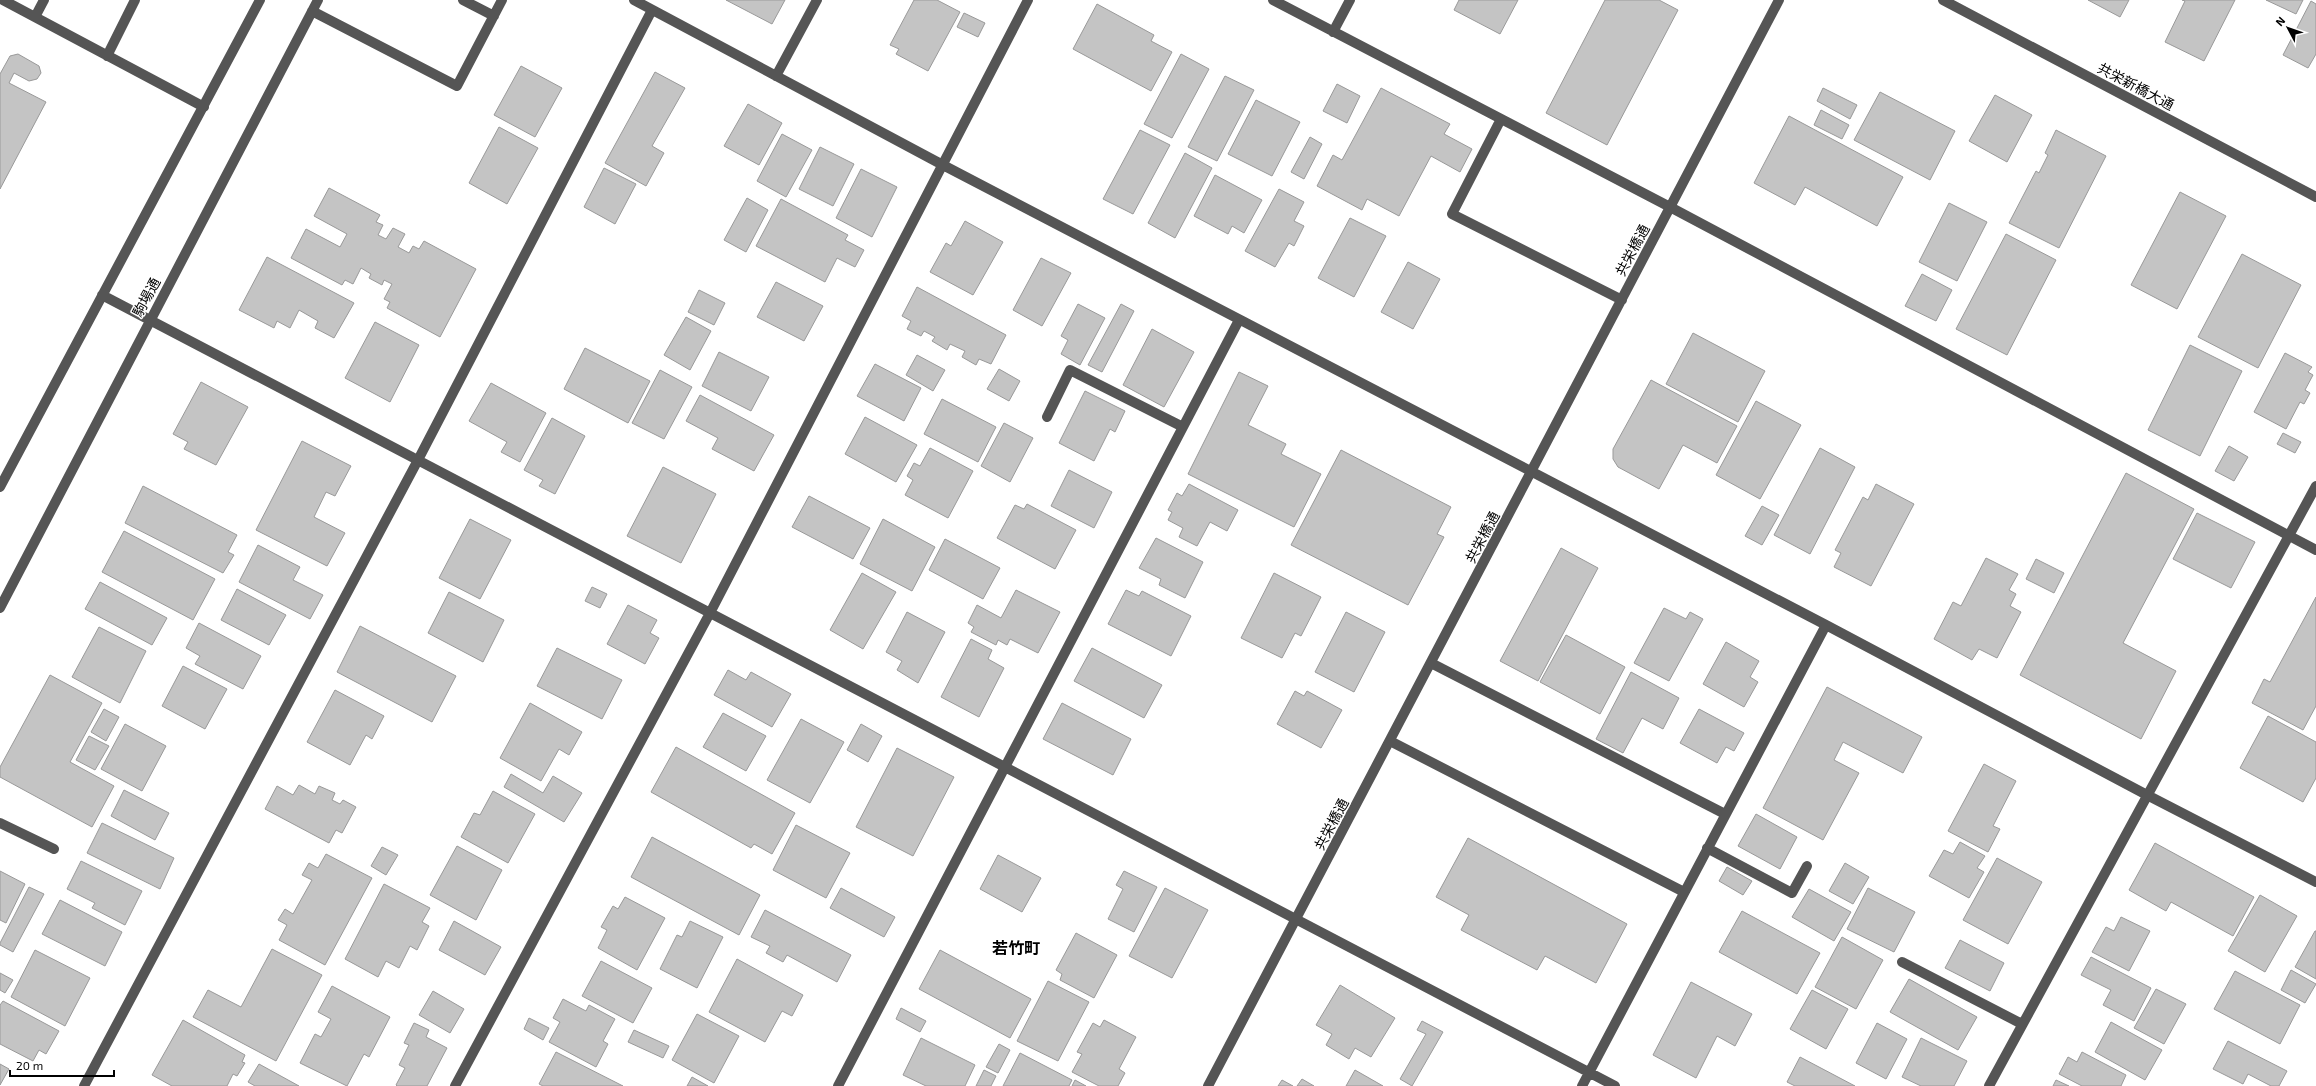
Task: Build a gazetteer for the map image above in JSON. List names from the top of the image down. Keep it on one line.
{"streets":{"street":["共栄新橋大通","共栄橋通","駒場通"]},"districts":["若竹町"],"scale_bar":"20 m","north":"top left"}
